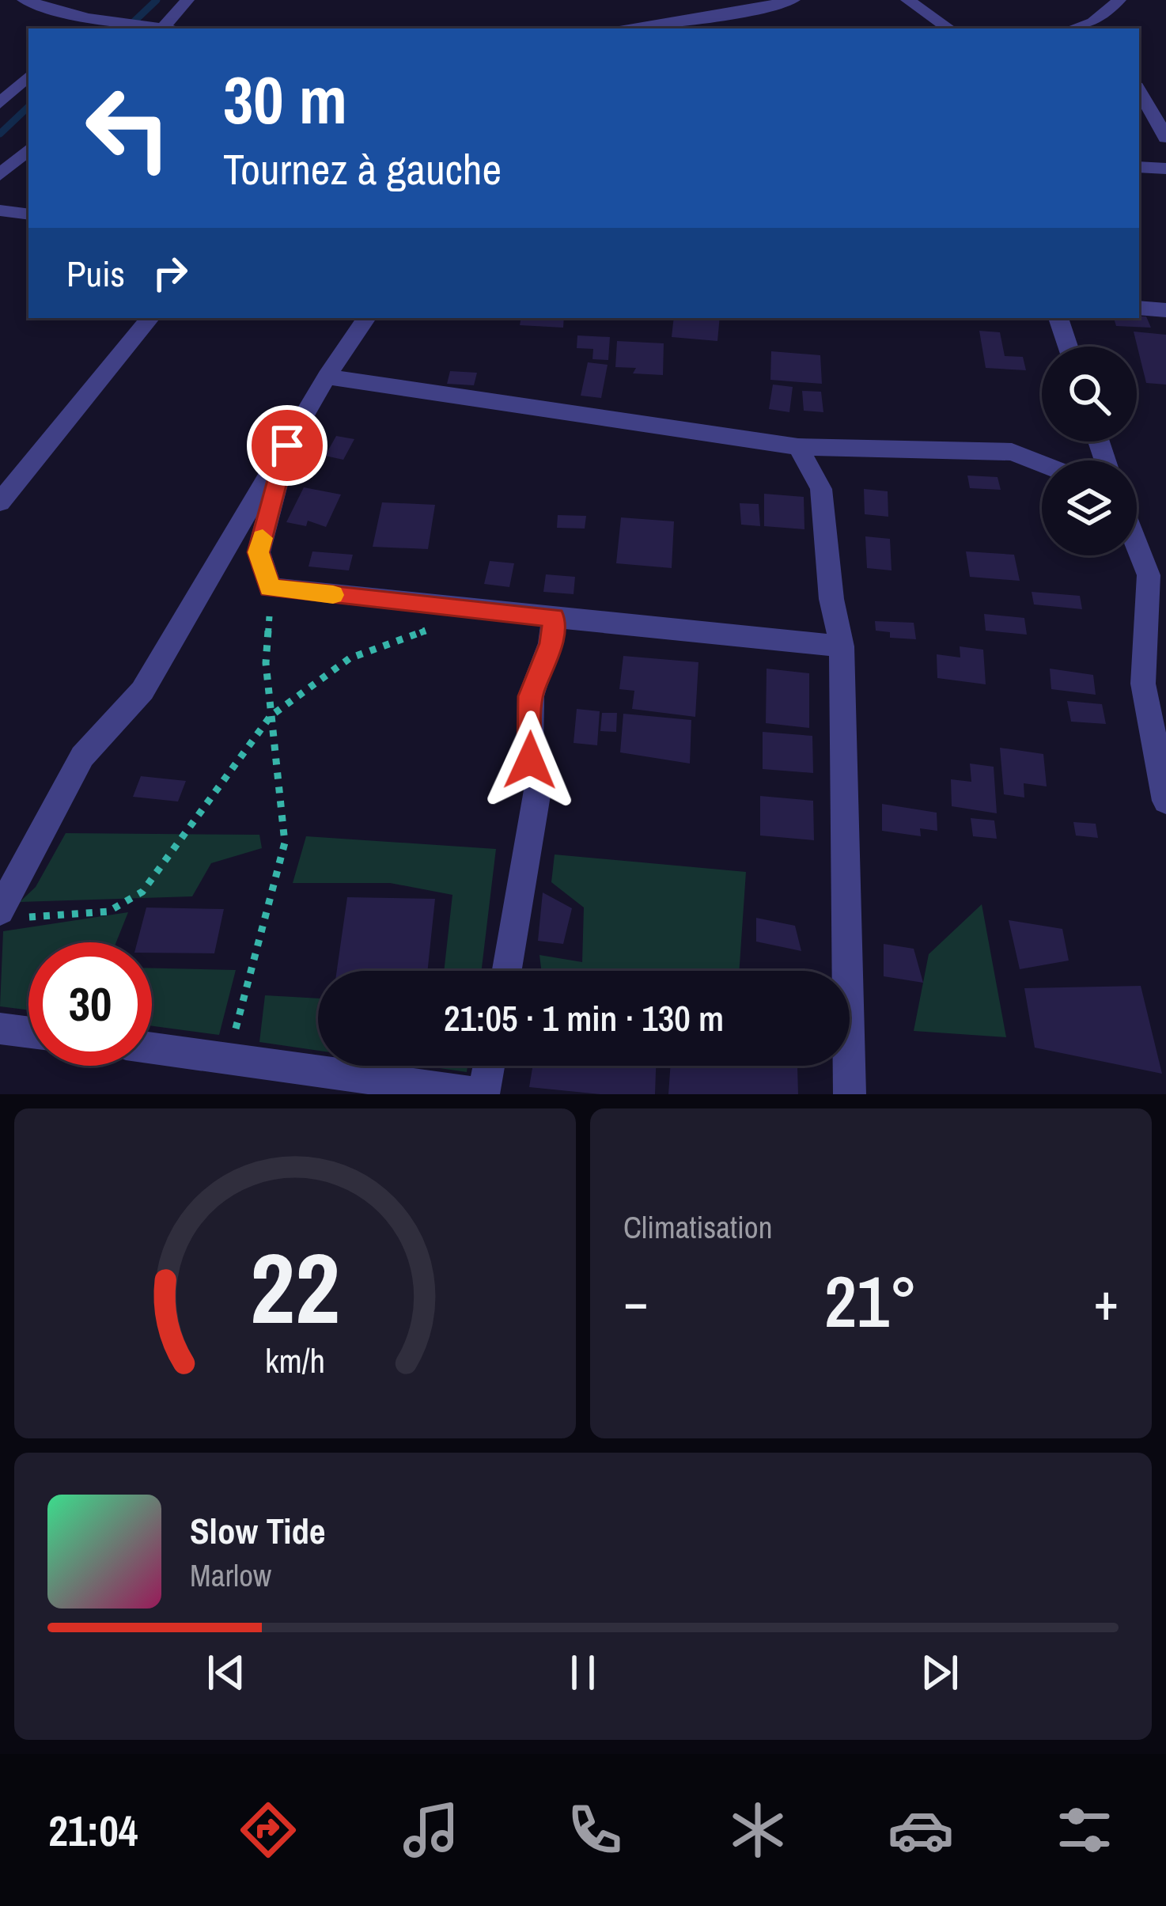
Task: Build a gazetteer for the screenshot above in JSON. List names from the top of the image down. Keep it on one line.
{"page":{"turn":["30 m","Tournez à gauche"],"then":"Puis","limit":"30","trip":"21:05 · 1 min · 130 m","tile":"Climatisation","heat":["−","21°","+"],"song":["Slow Tide","Marlow"],"tabs":"21:04","gauge":["22","km/h"]}}
